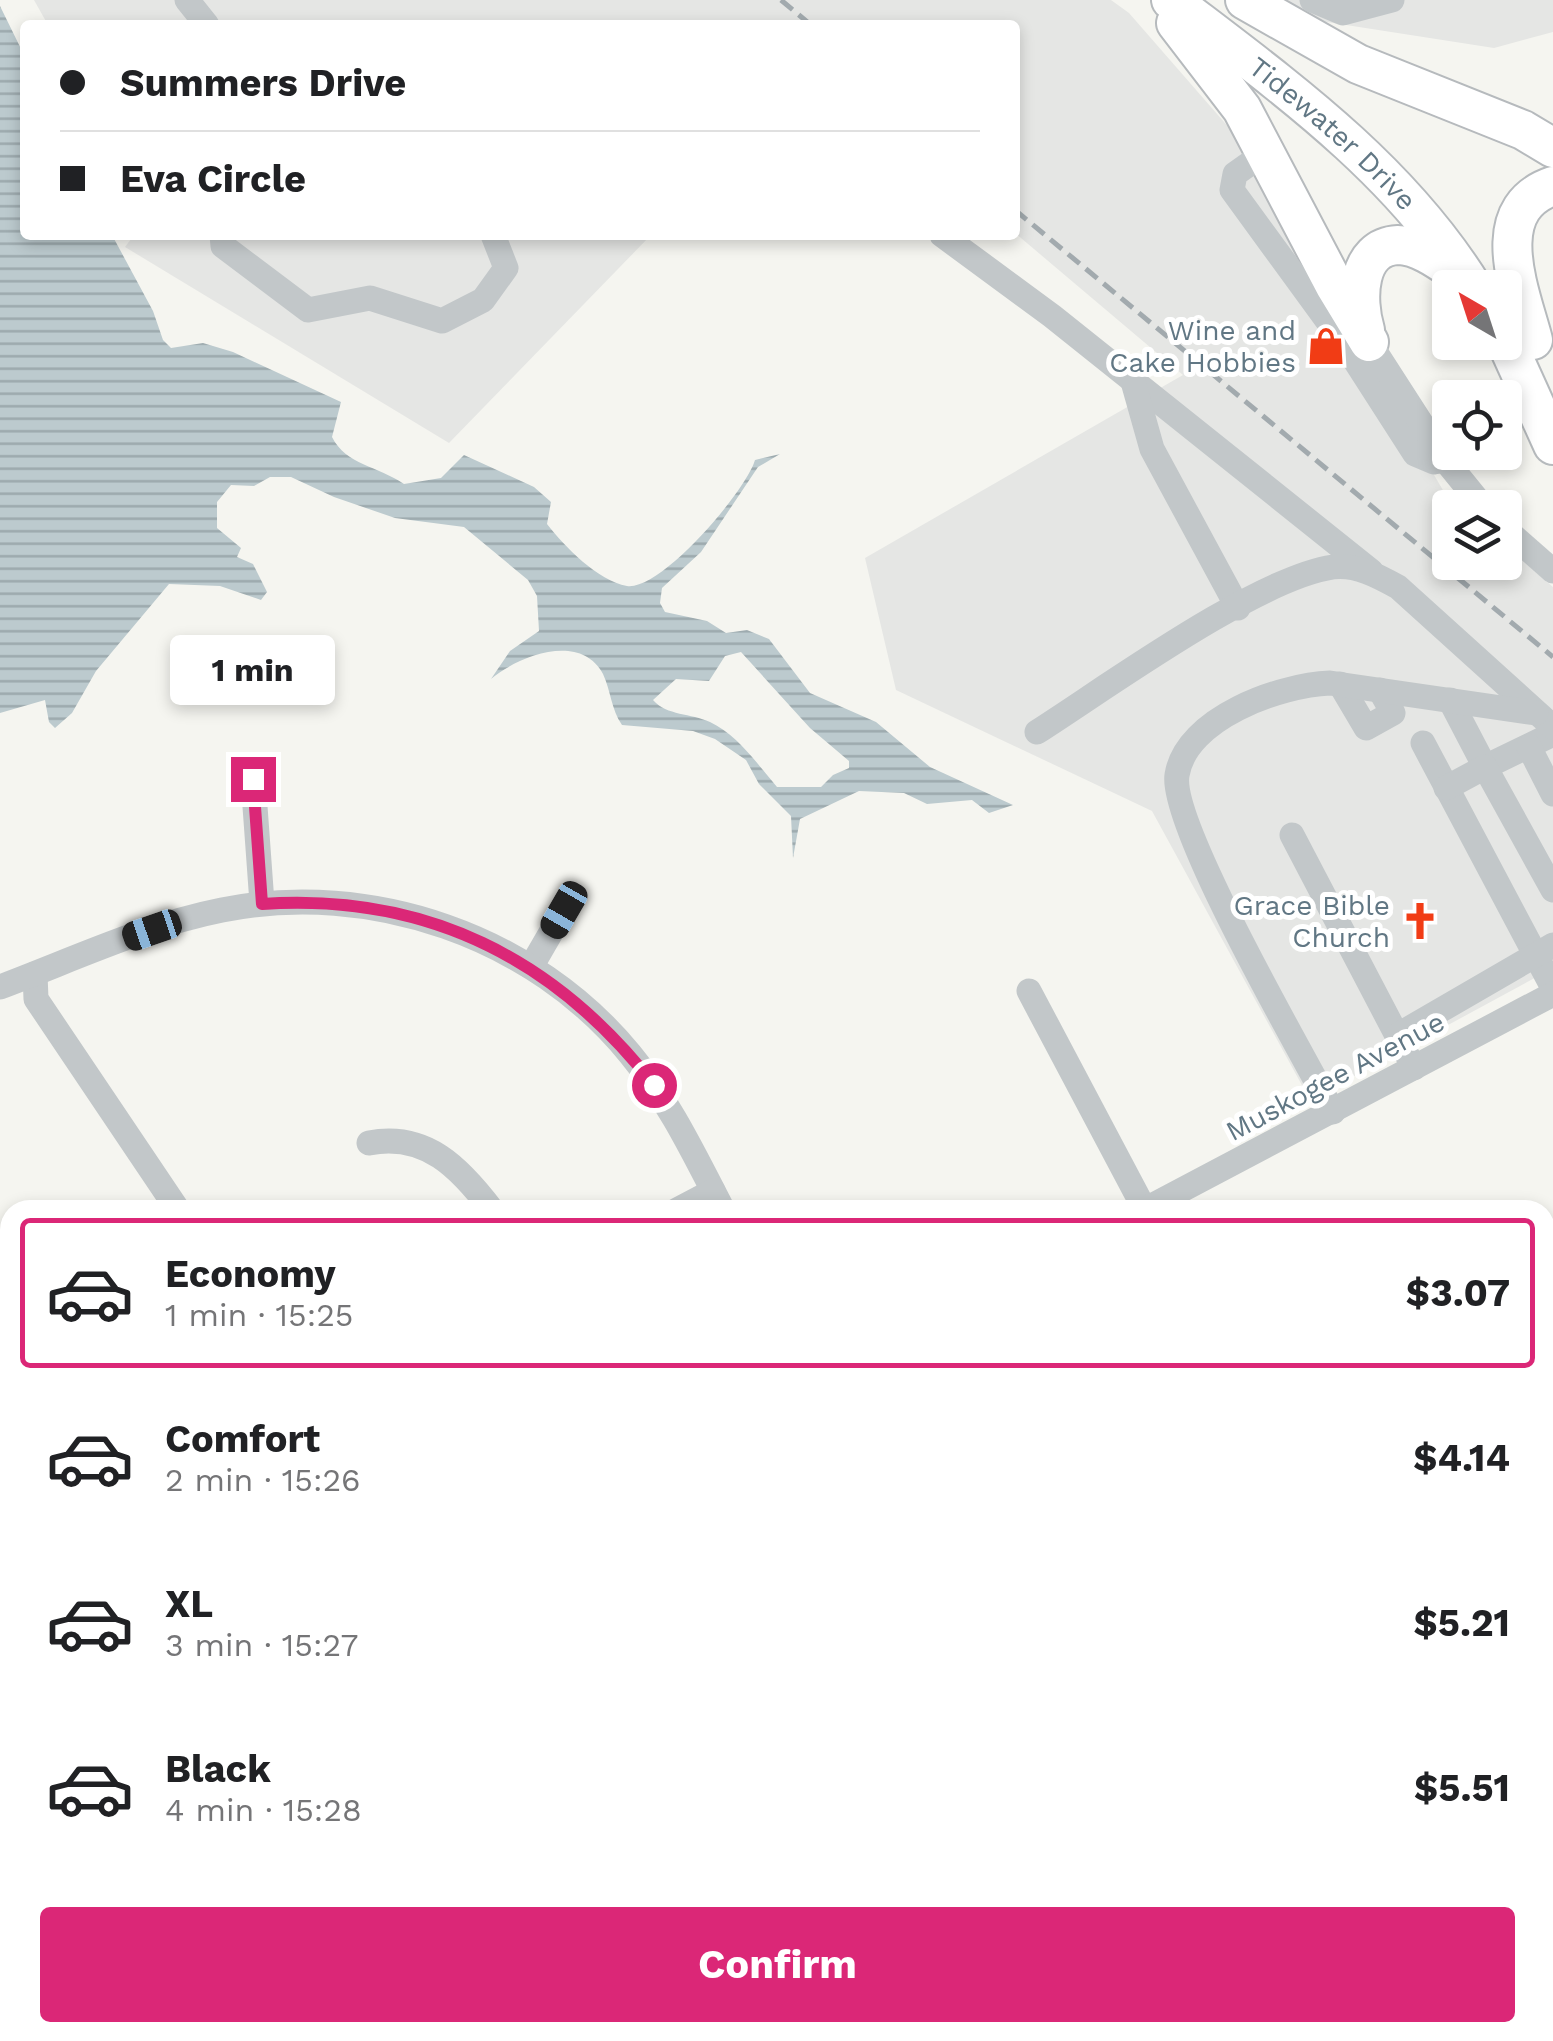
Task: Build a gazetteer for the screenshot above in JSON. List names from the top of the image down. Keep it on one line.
{"streets":{"highway":["Tidewater Drive"],"street":["Muskogee Avenue"]},"places":{"shop":["Wine and Cake Hobbies"],"church":["Grace Bible Church"]},"north":"top left","page":{"banner":["Summers Drive","Eva Circle"],"bubble":"1 min","list":[{"name":"Economy","note":"1 min · 15:25","value":"$3.07"},{"name":"Comfort","note":"2 min · 15:26","value":"$4.14"},{"name":"XL","note":"3 min · 15:27","value":"$5.21"},{"name":"Black","note":"4 min · 15:28","value":"$5.51"}],"buttons":"Confirm"}}
